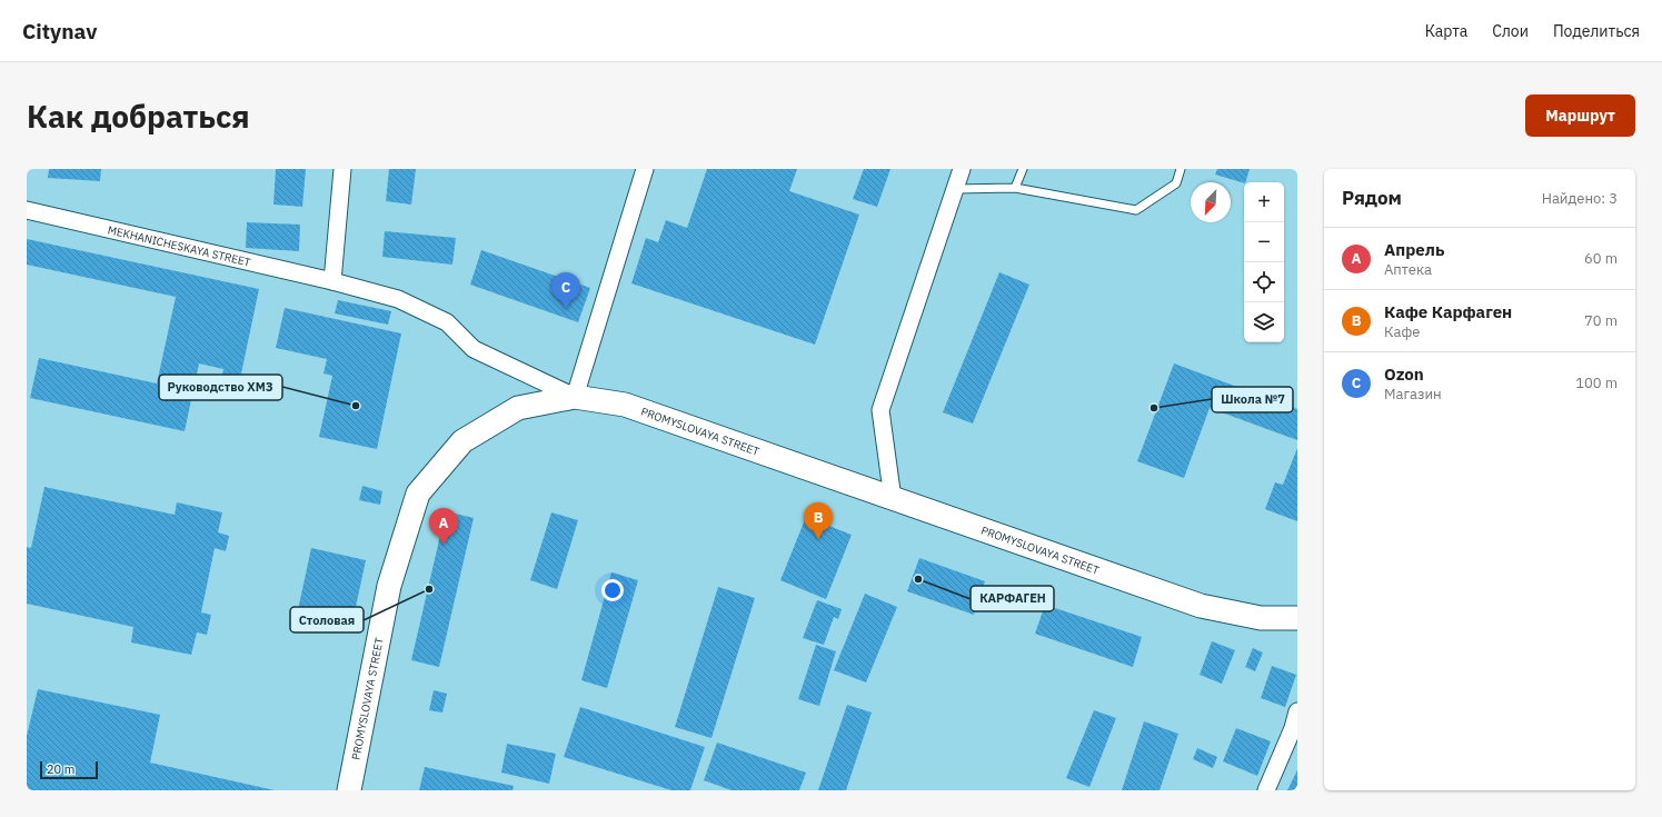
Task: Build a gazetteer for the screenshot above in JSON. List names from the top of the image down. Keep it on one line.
{"streets":{"main road":["PROMYSLOVAYA STREET"],"street":["MEKHANICHESKAYA STREET"]},"crossings":[["MEKHANICHESKAYA STREET","PROMYSLOVAYA STREET"]],"places":["Руководство ХМЗ","Школа №7","КАРФАГЕН","Столовая"],"scale_bar":"20 m","north":"bottom left","page":{"header":"Citynav","nav":["Карта","Слои","Поделиться"],"buttons":"Маршрут","title":"Как добраться","heading":["Рядом","Найдено: 3"],"map_buttons":["+","−"],"list":[{"mark":"A","name":"Апрель","note":"Аптека","value":"60 m"},{"mark":"B","name":"Кафе Карфаген","note":"Кафе","value":"70 m"},{"mark":"C","name":"Ozon","note":"Магазин","value":"100 m"}],"pins":["C","B","A"],"scale":"20 m"}}
